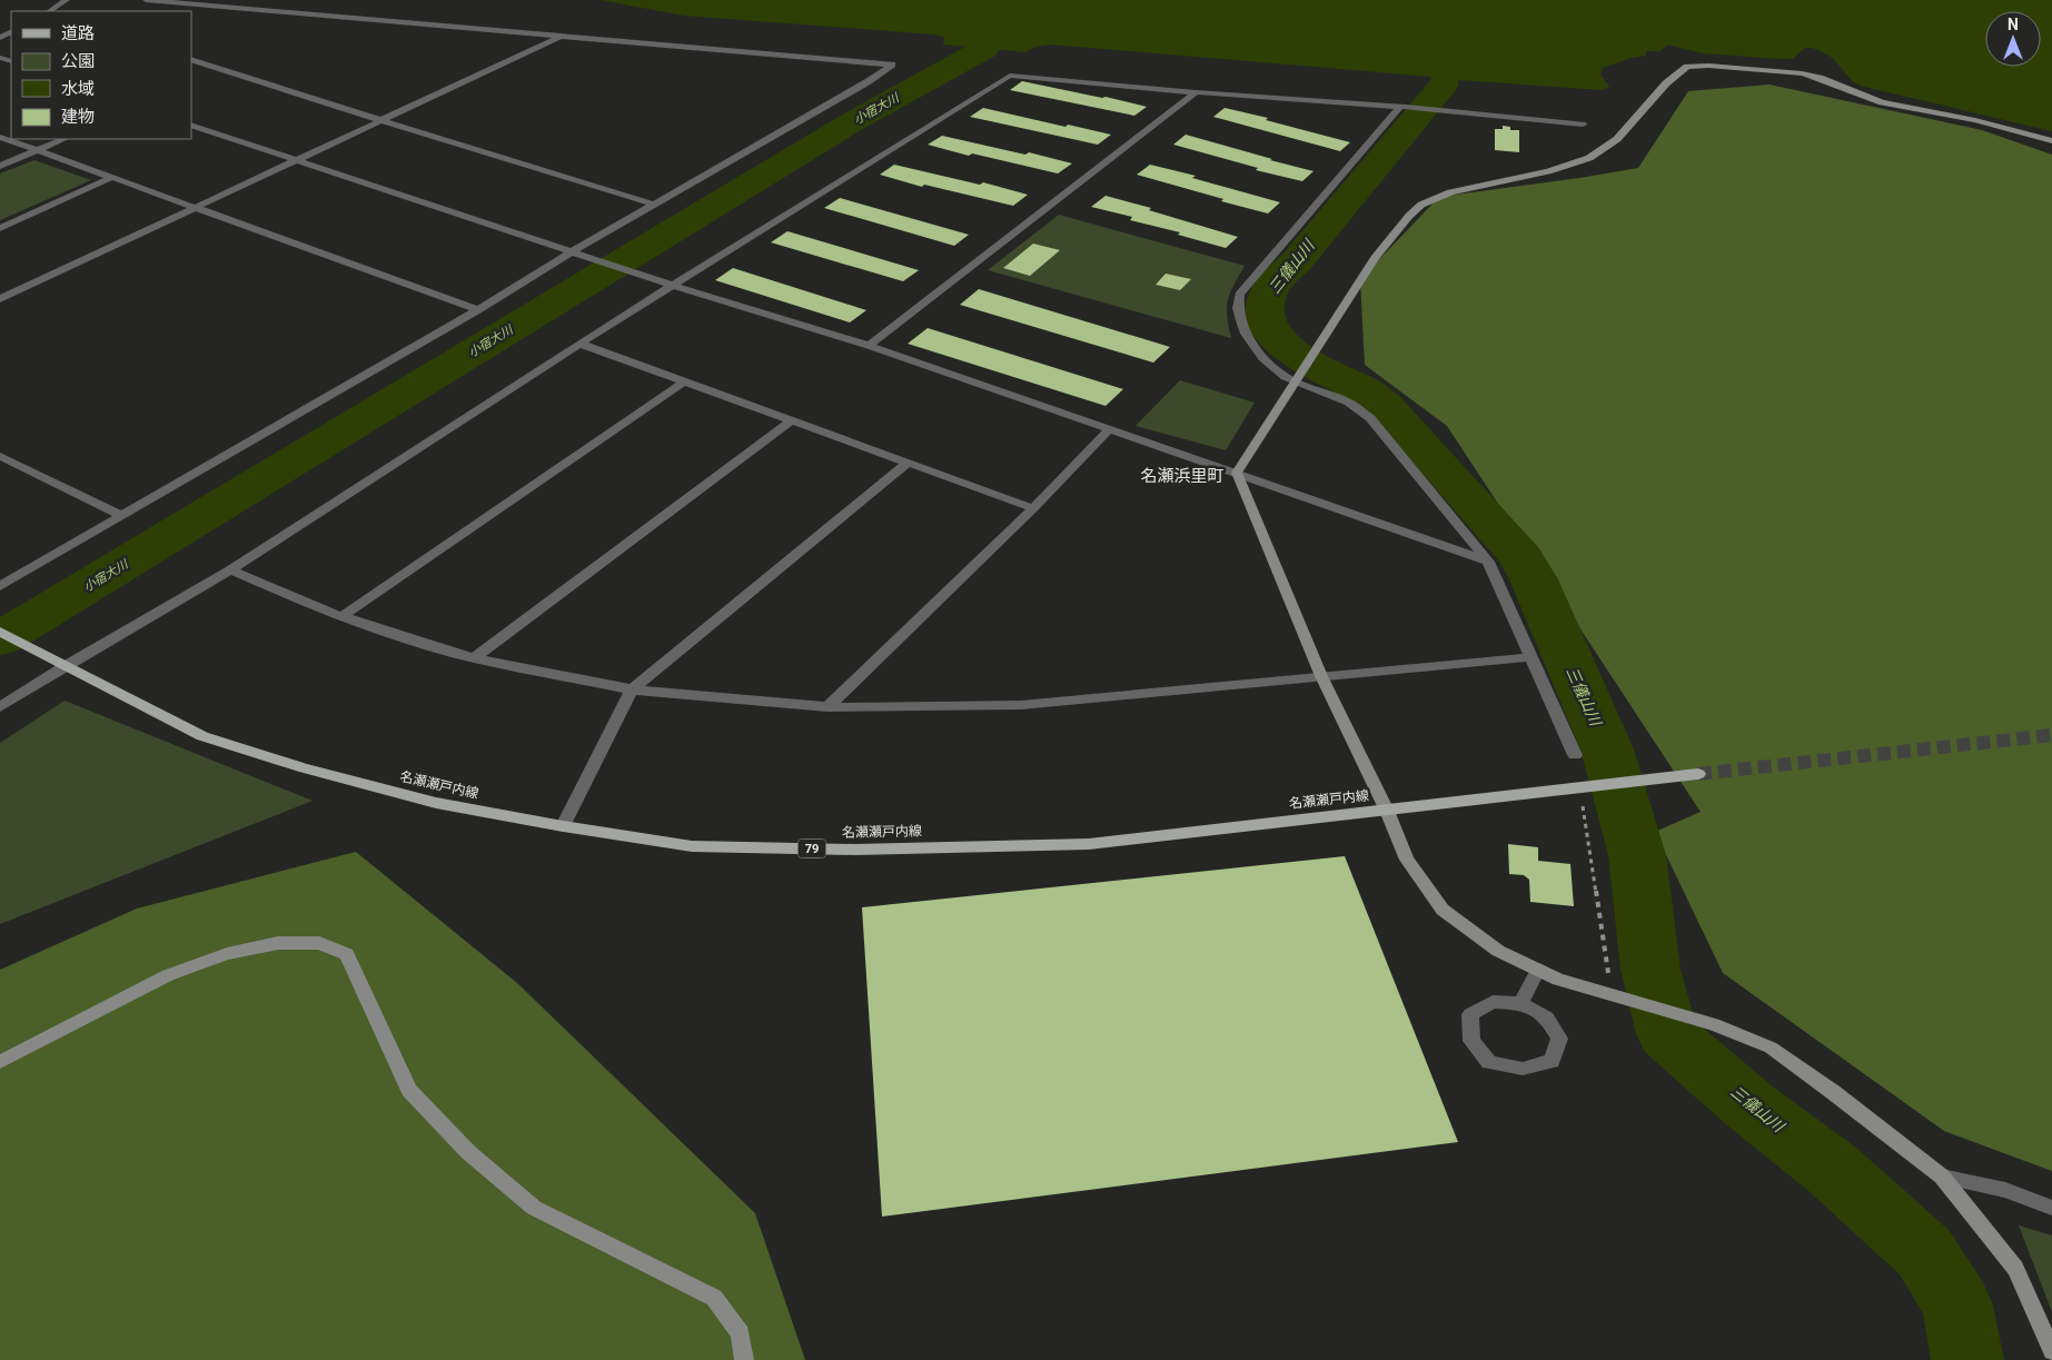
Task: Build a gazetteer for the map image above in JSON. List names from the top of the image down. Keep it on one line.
{"streets":{"main road":["名瀬瀬戸内線","79"]},"districts":["名瀬浜里町"],"water":["小宿大川","三儀山川"],"legend":["道路","公園","水域","建物"],"north":"top"}
